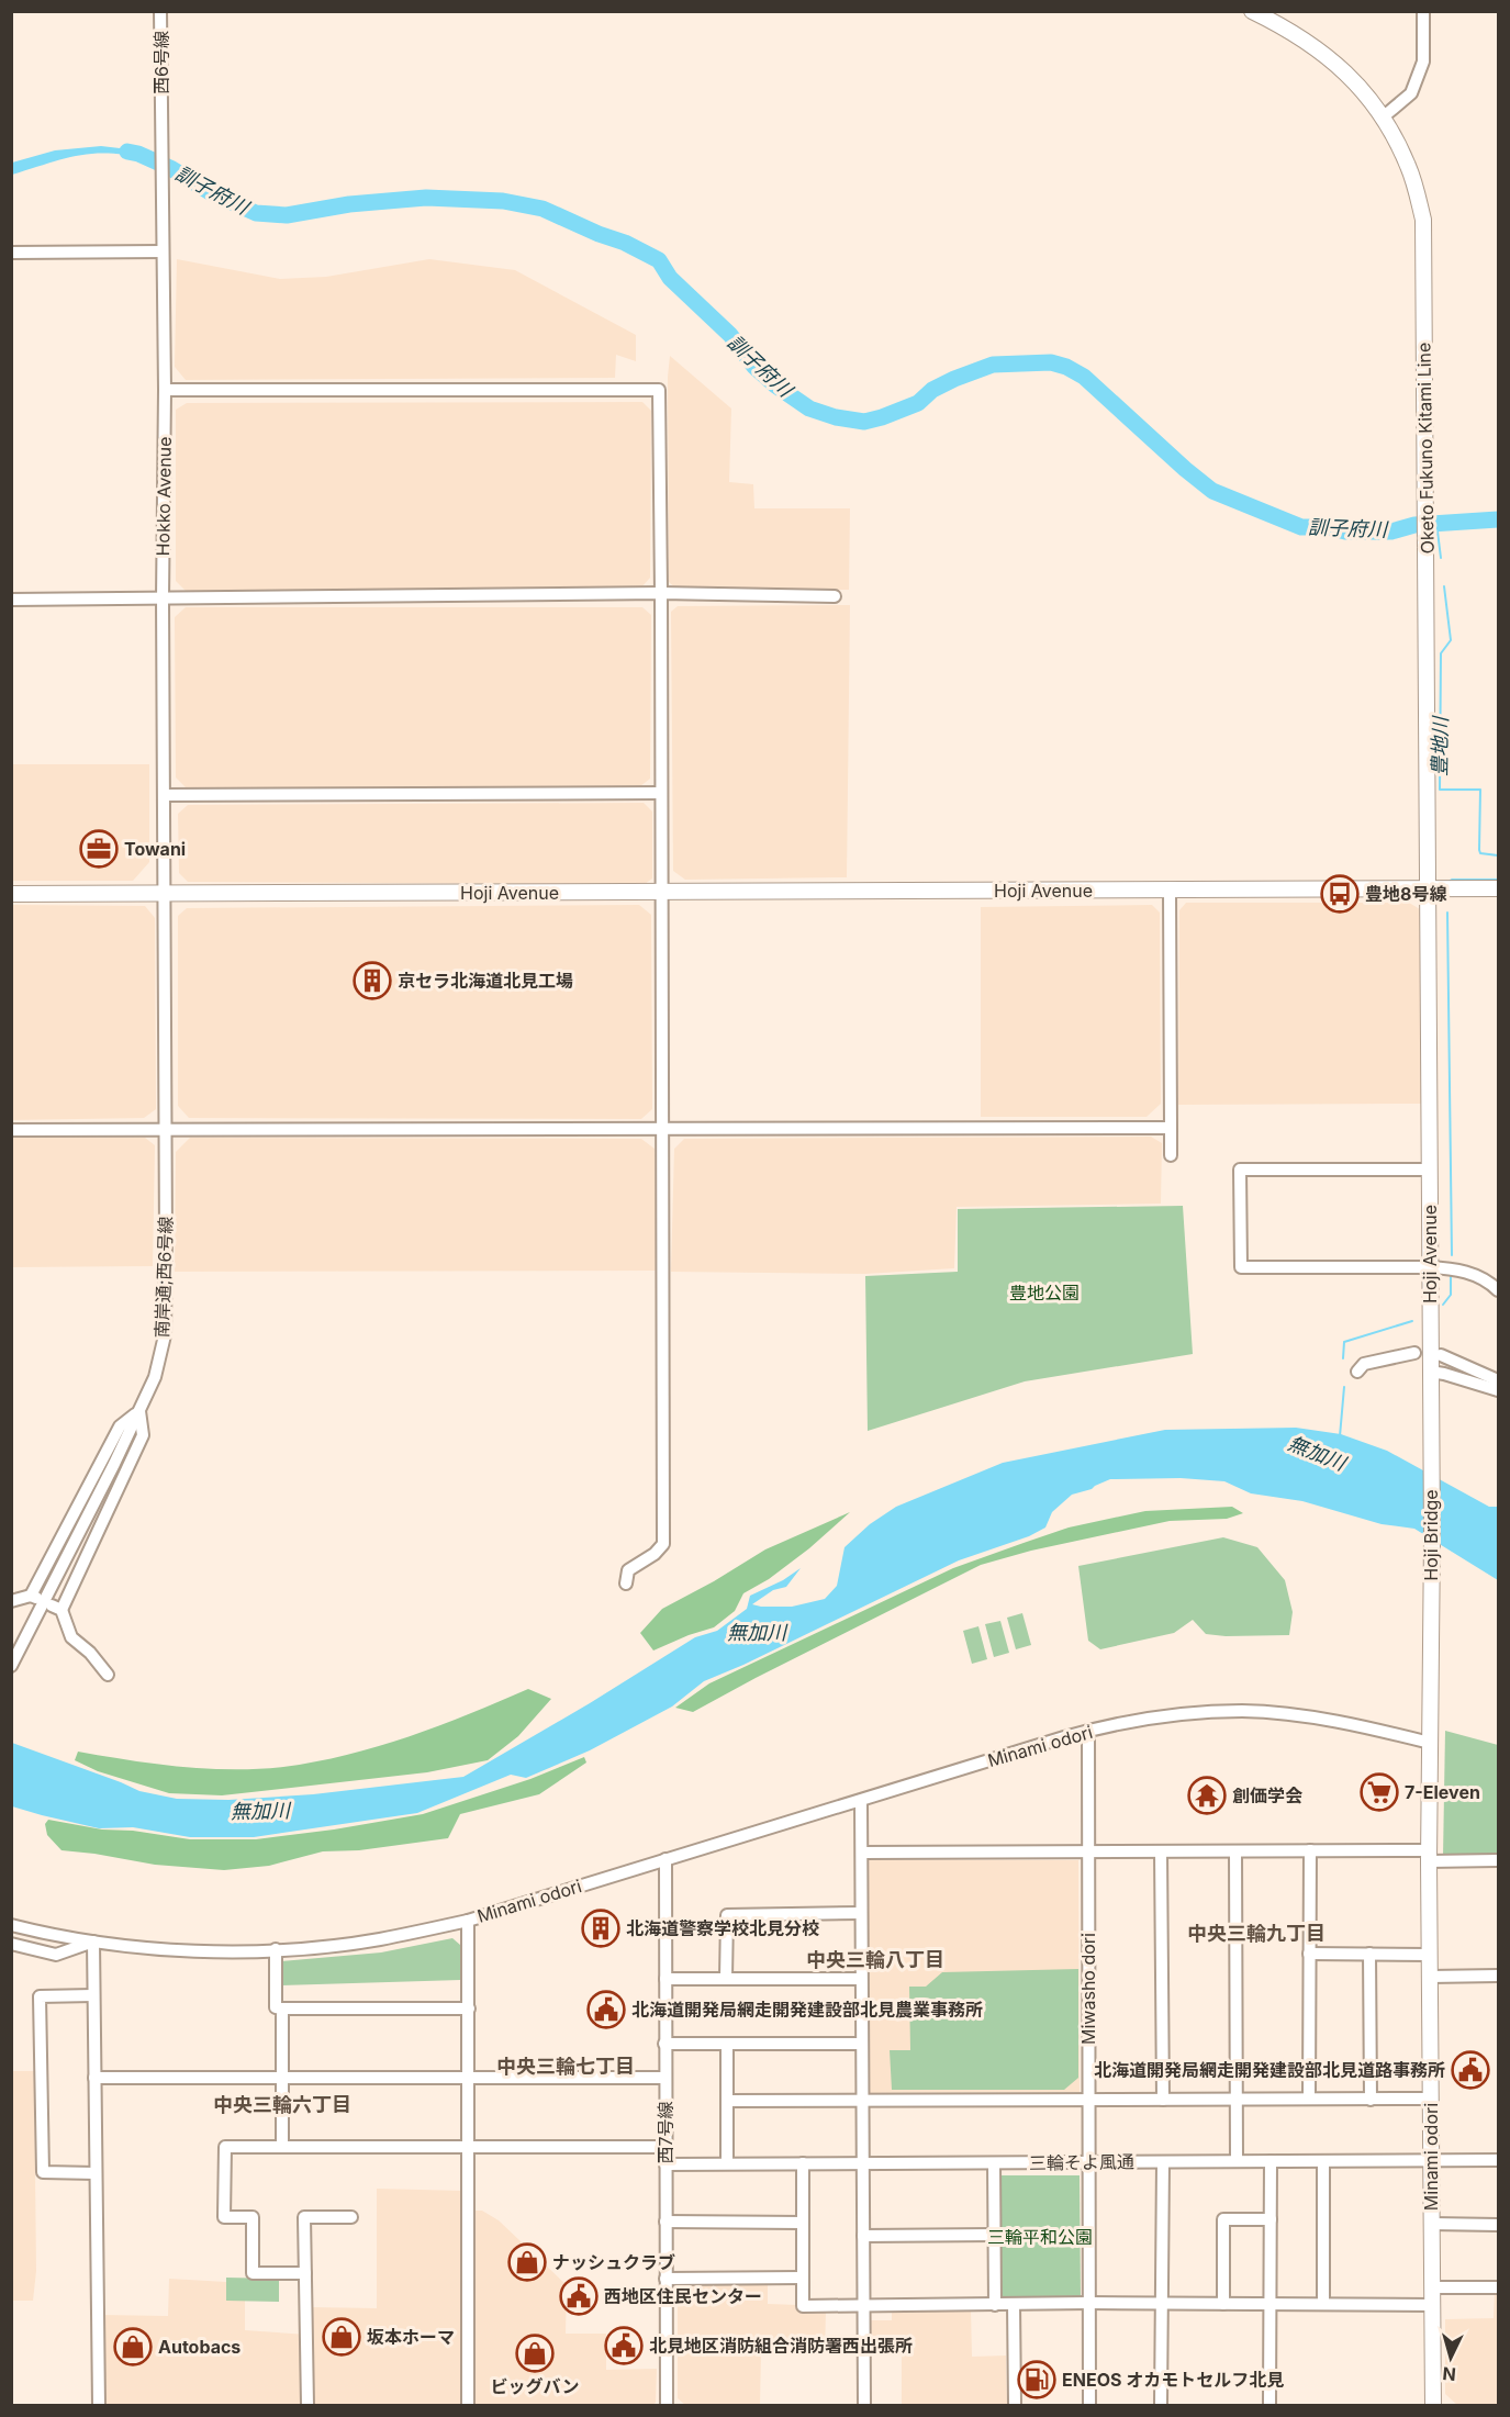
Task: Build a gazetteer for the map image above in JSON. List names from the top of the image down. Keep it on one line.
{"streets":{"main road":["Oketo Fukuno Kitami Line","Hoji Avenue","Hoji Bridge","Minami odori"],"street":["西6号線","Hokko Avenue","南岸通;西6号線","Miwasho dori","西7号線","三輪そよ風通"]},"crossings":[["西6号線","Hokko Avenue"],["Oketo Fukuno Kitami Line","Hoji Avenue"],["Hokko Avenue","Hoji Avenue"],["Hokko Avenue","南岸通;西6号線"],["Hoji Avenue","南岸通;西6号線"],["Hoji Avenue","Hoji Bridge"],["Hoji Bridge","Minami odori"],["Minami odori","Miwasho dori"],["Minami odori","西7号線"],["Minami odori","三輪そよ風通"],["Miwasho dori","三輪そよ風通"],["西7号線","三輪そよ風通"]],"districts":["中央三輪九丁目","中央三輪八丁目","中央三輪七丁目","中央三輪六丁目"],"water":["訓子府川","豊地川","無加川"],"parks":["豊地公園","三輪平和公園"],"places":{"office":["Towani"],"bus stop":["豊地8号線"],"building":["京セラ北海道北見工場","北海道警察学校北見分校"],"supermarket":["7-Eleven"],"temple":["創価学会"],"public building":["北海道開発局網走開発建設部北見農業事務所","北海道開発局網走開発建設部北見道路事務所","西地区住民センター","北見地区消防組合消防署西出張所"],"shop":["ナッシュクラブ","坂本ホーマ","Autobacs","ビッグバン"],"fuel station":["ENEOS オカモトセルフ北見"]},"north":"bottom"}
